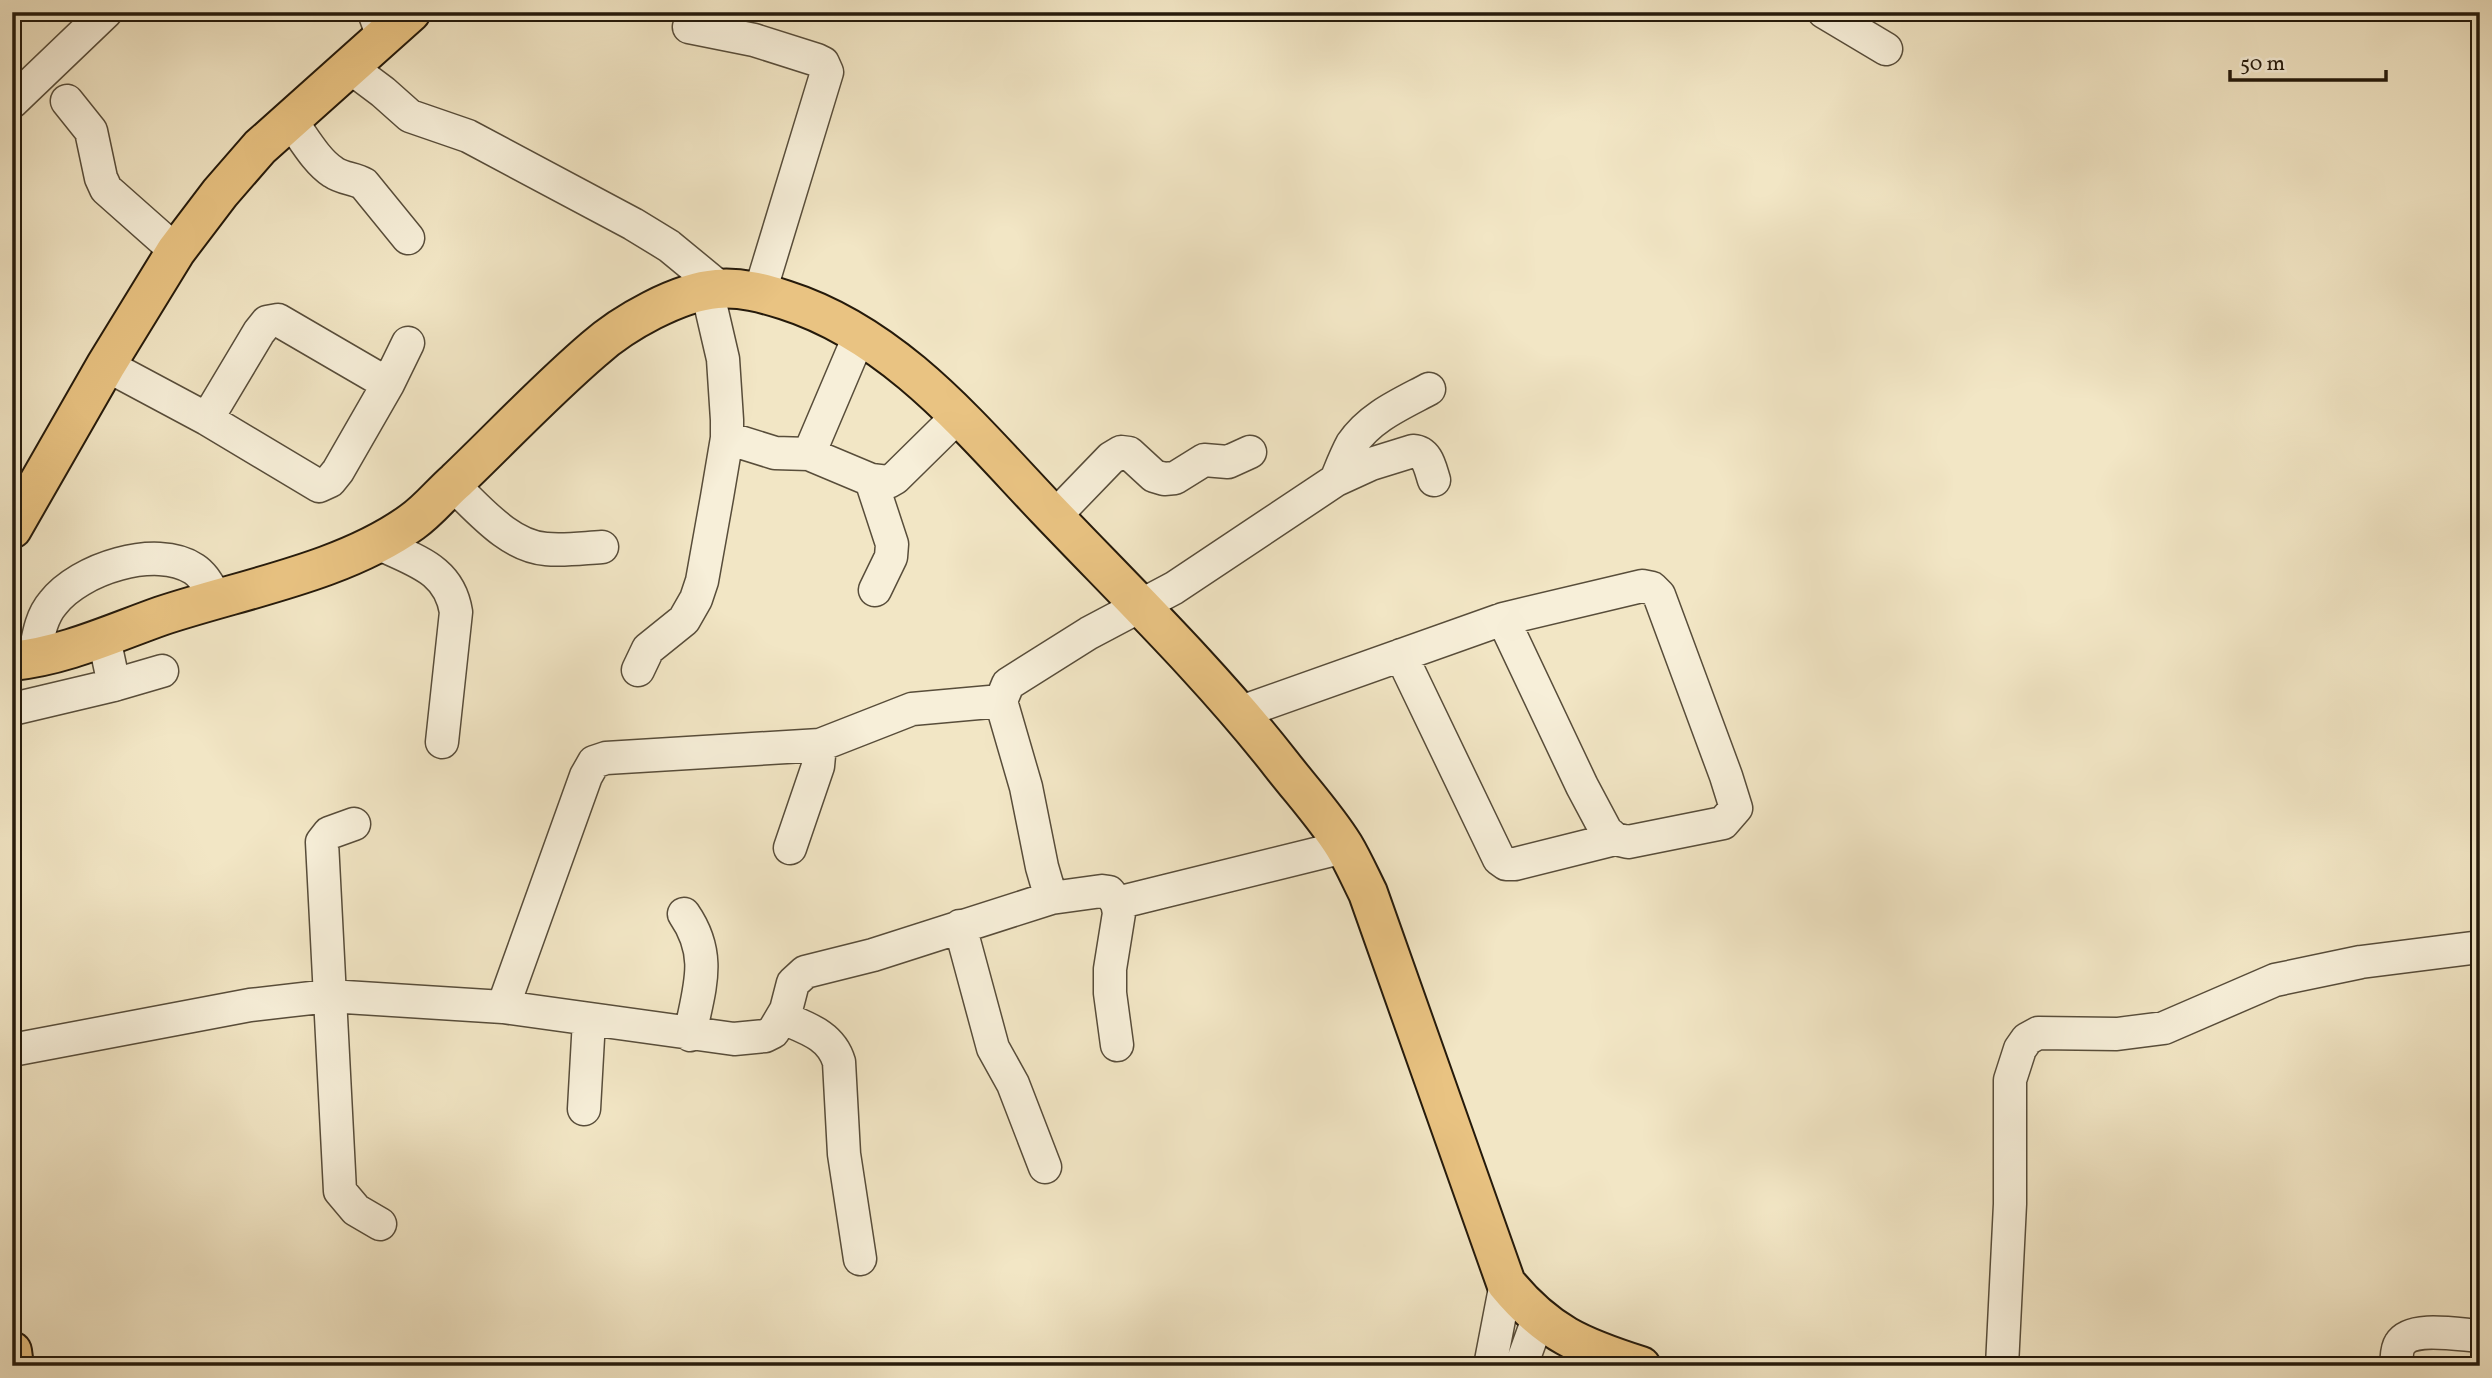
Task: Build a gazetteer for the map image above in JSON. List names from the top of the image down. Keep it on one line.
{"scale_bar":"50 m"}
